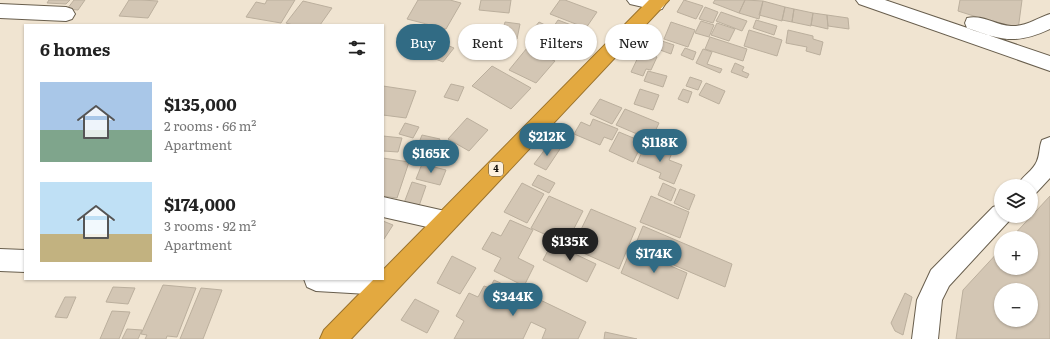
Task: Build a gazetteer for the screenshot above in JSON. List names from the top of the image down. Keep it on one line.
{"streets":{"highway":["4"]},"page":{"chip":["Buy","Rent","Filters","New"],"heading":"6 homes","list":[{"name":"$135,000","note":"2 rooms · 66 m² · Apartment"},{"name":"$174,000","note":"3 rooms · 92 m² · Apartment"}],"price":["$212K","$118K","$165K","$135K","$174K","$344K"],"map_buttons":["+","−"]}}
